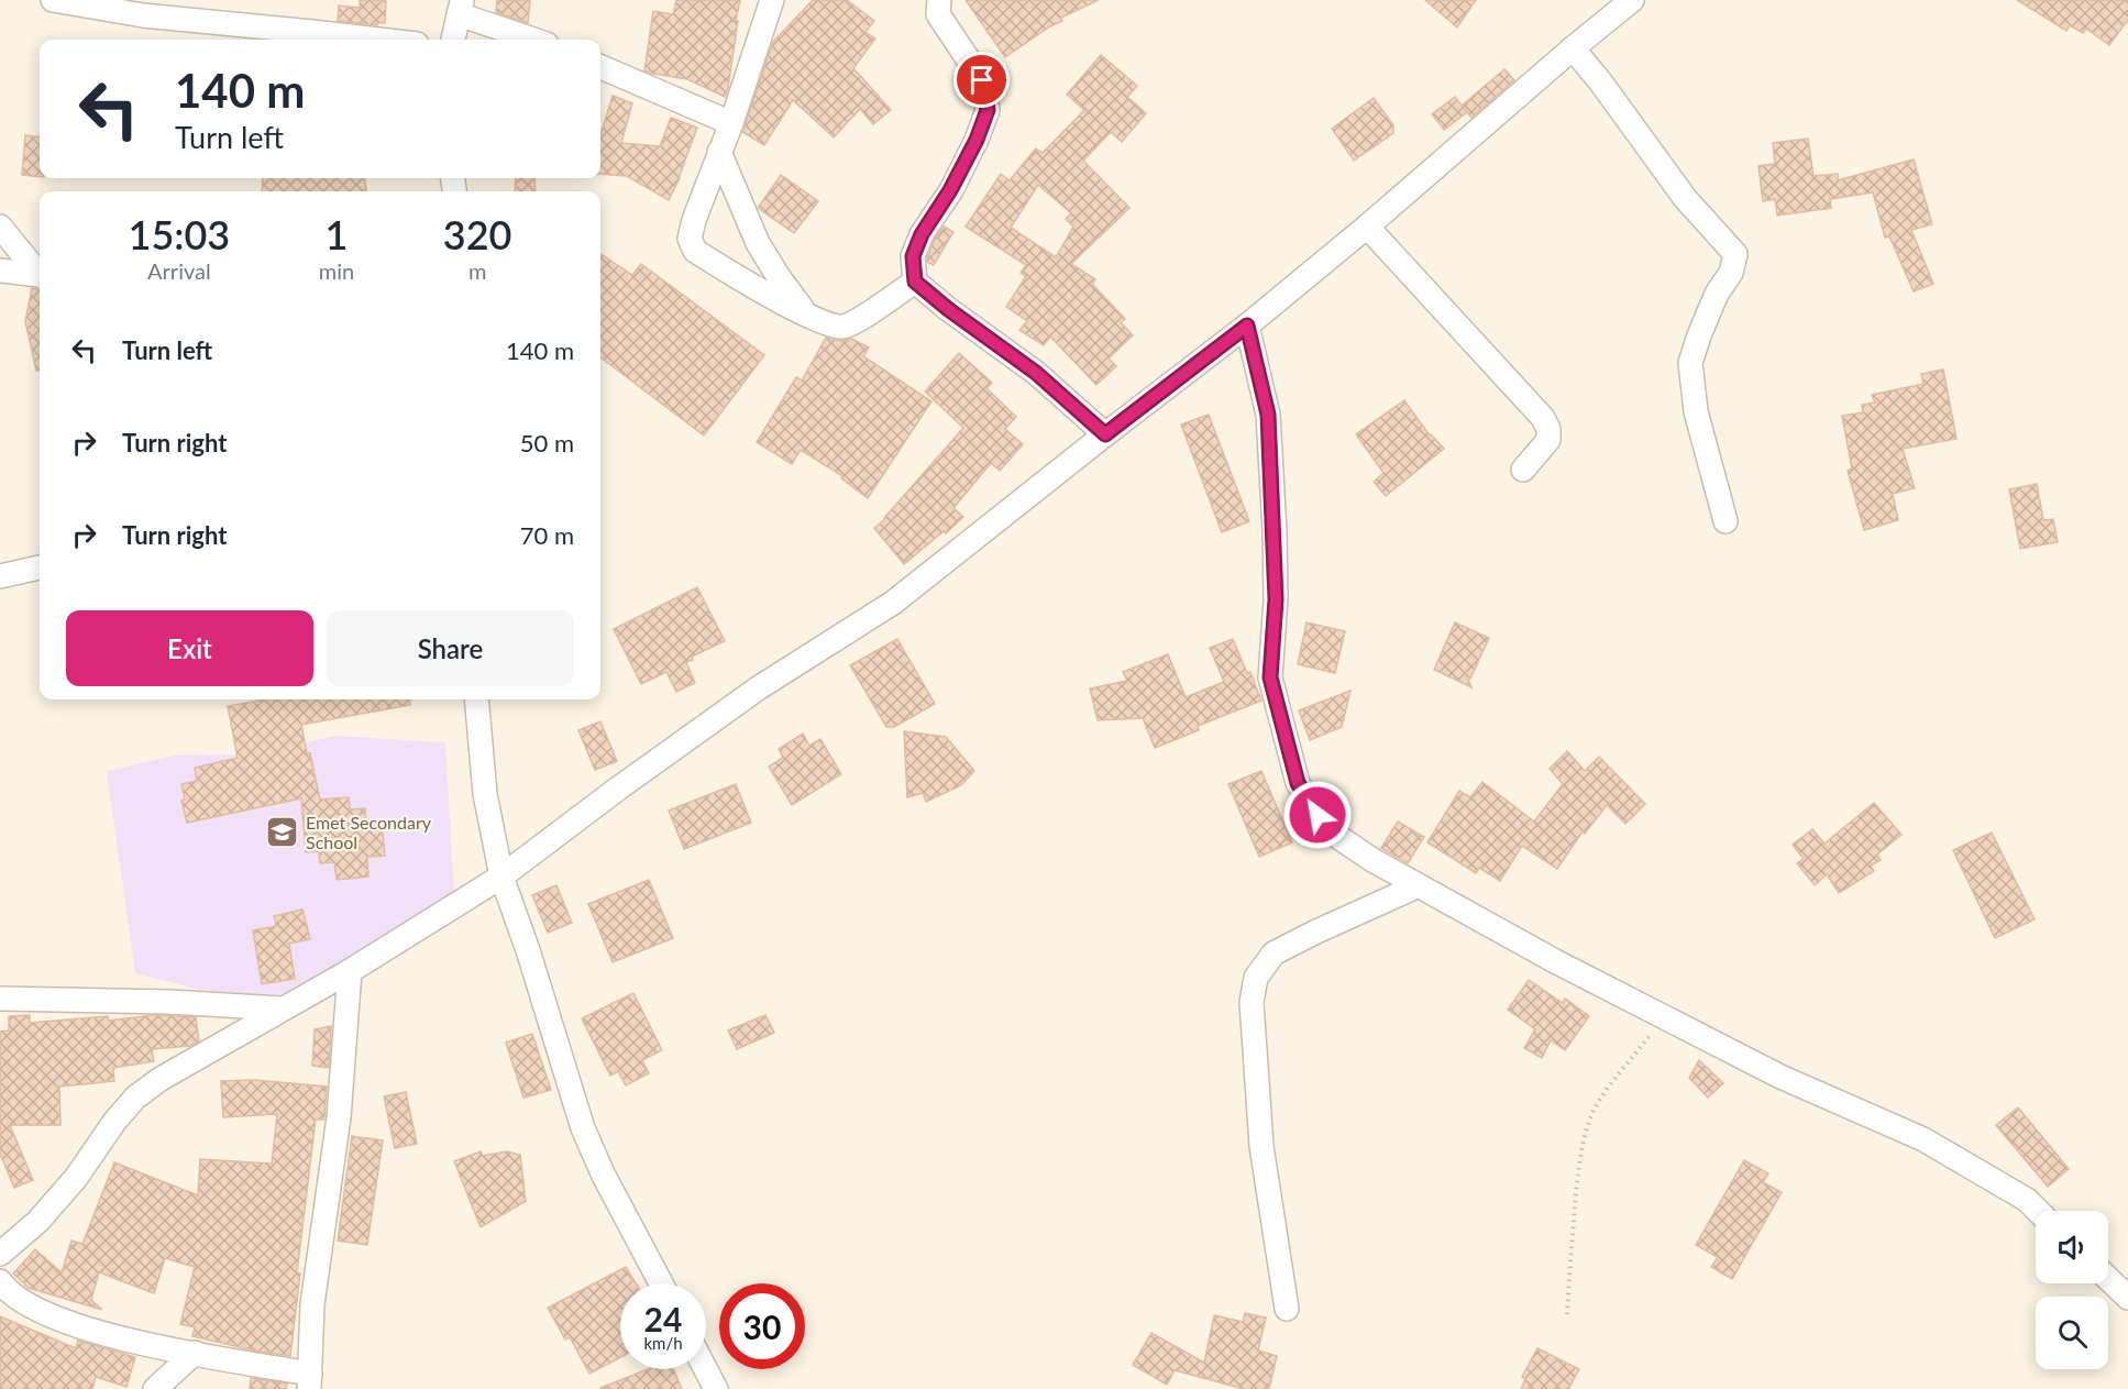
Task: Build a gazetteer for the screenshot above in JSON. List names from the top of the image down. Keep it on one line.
{"places":{"school or university":["Emet Secondary School"]},"page":{"turn":["140 m","Turn left"],"eta":["15:03","Arrival","1","min","320","m"],"list":[{"name":"Turn left","value":"140 m"},{"name":"Turn right","value":"50 m"},{"name":"Turn right","value":"70 m"}],"buttons":["Exit","Share"],"speed":"24 km/h","limit":"30"}}
